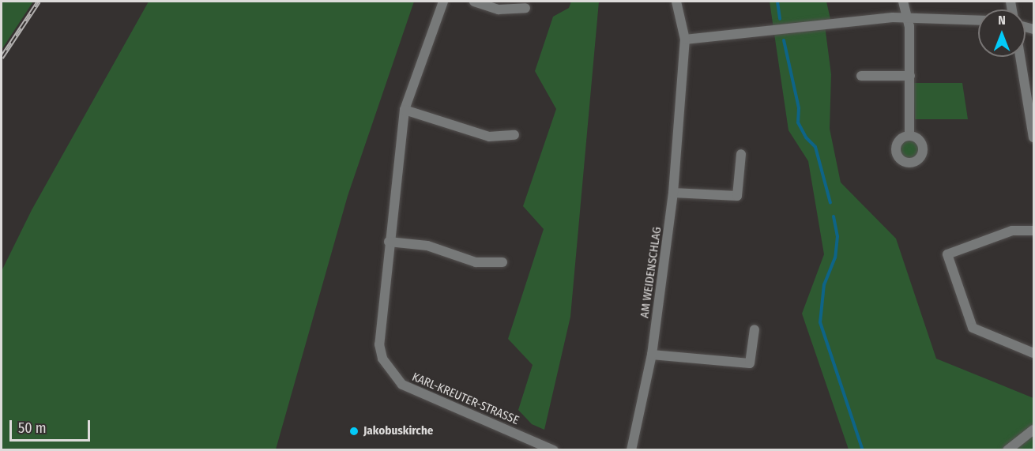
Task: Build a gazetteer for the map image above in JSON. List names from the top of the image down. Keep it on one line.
{"streets":{"street":["AM WEIDENSCHLAG","KARL-KREUTER-STRASSE"]},"places":["Jakobuskirche"],"scale_bar":"50 m","north":"top"}
